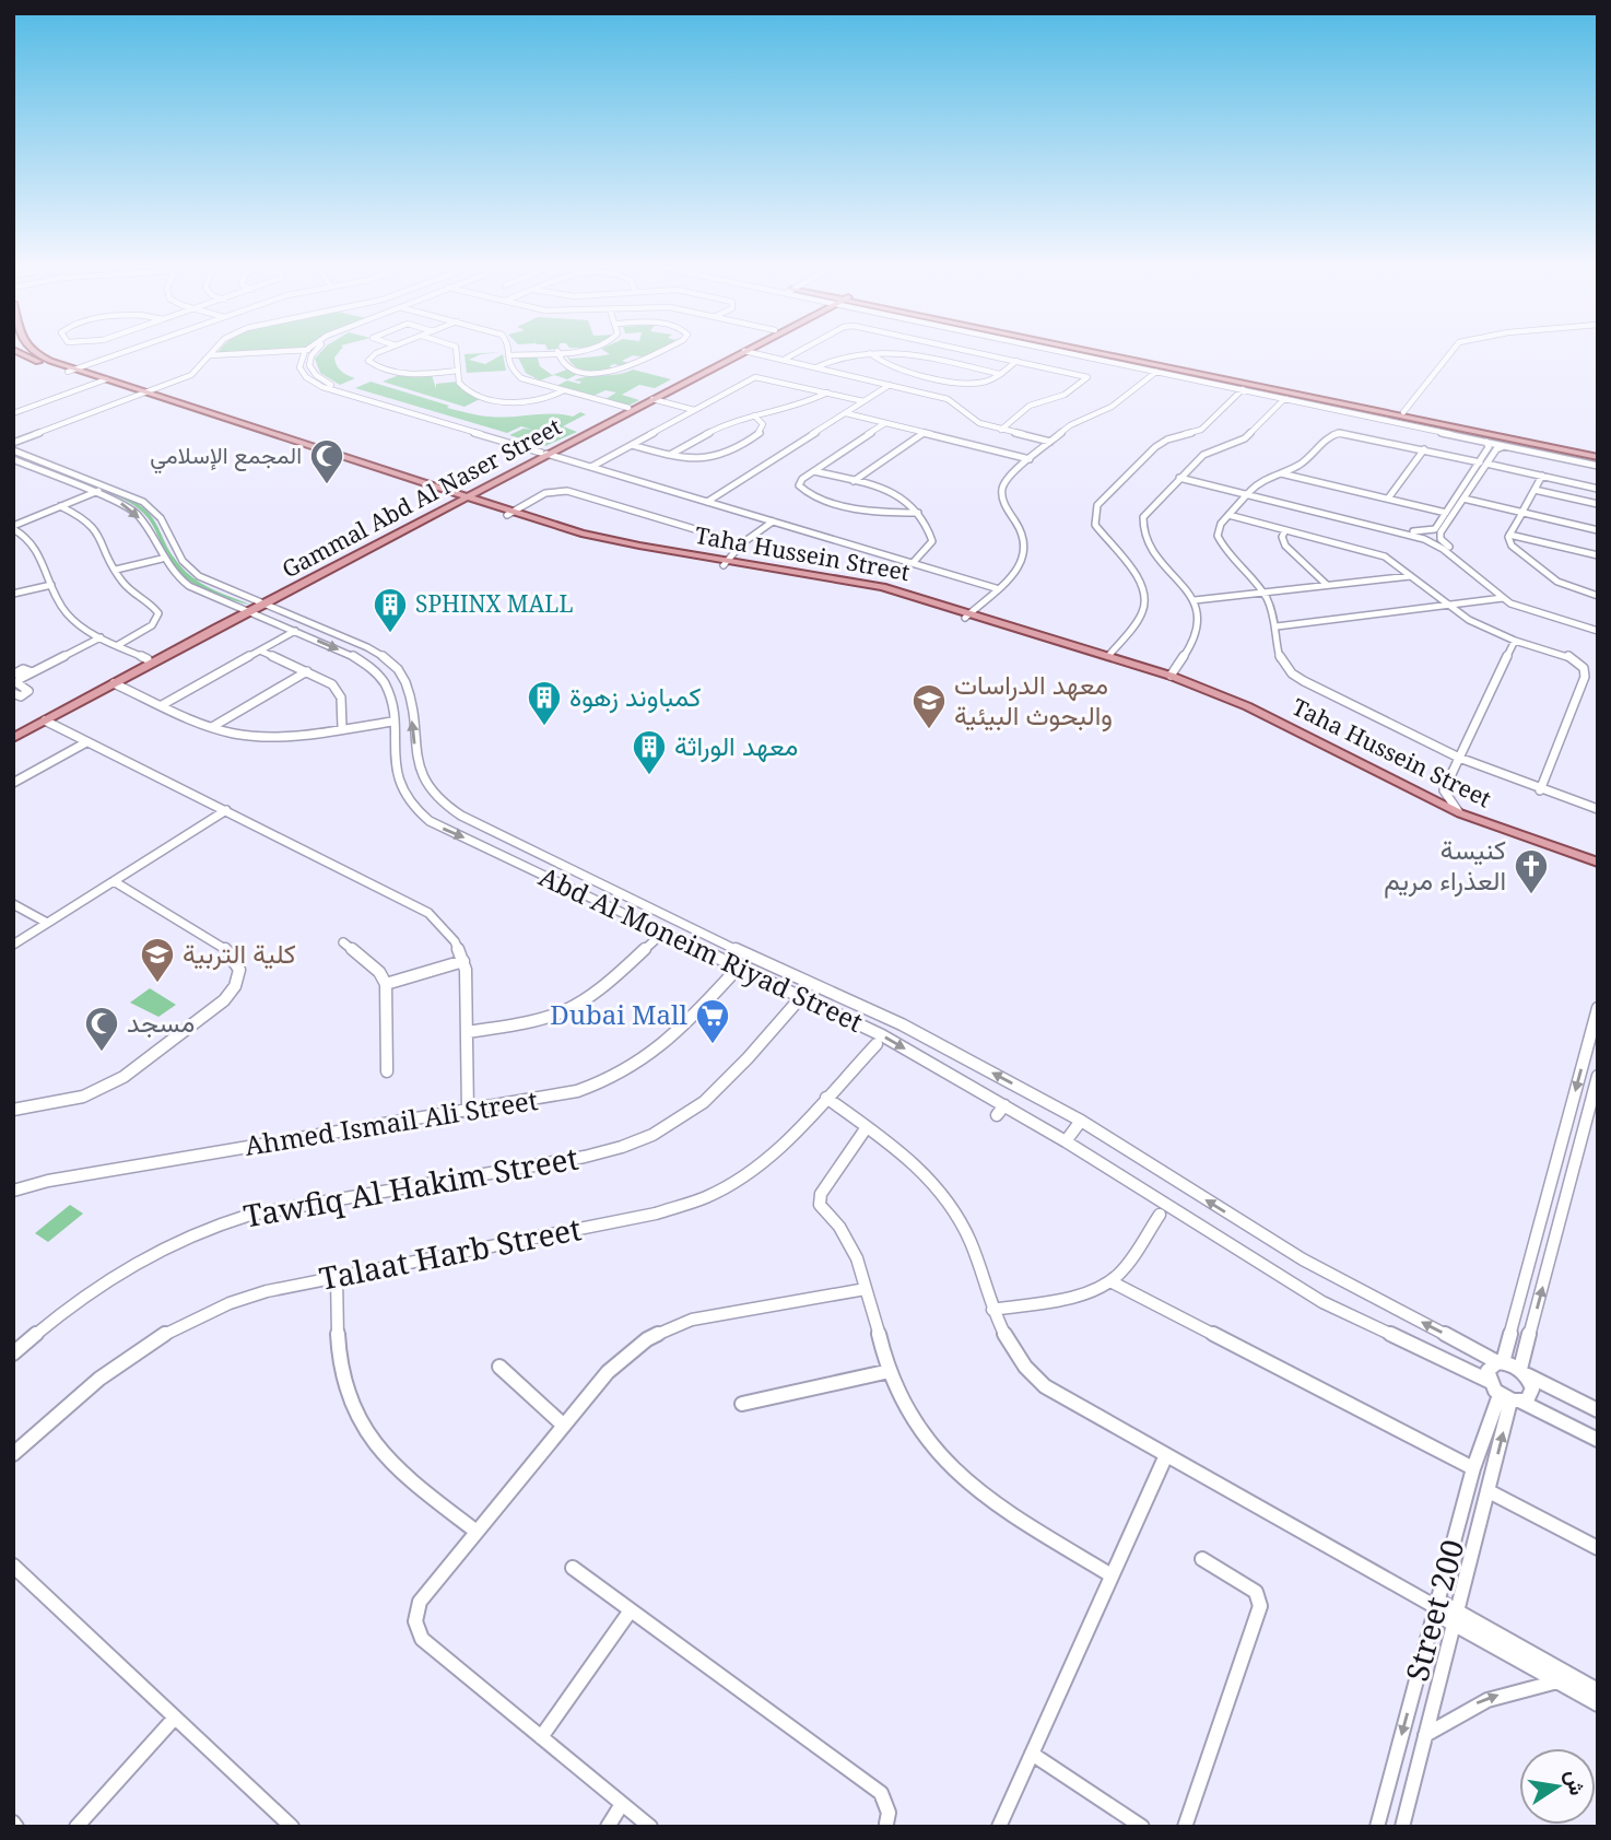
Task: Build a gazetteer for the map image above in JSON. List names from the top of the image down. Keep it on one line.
{"streets":{"main road":["Gammal Abd Al Naser Street","Taha Hussein Street"],"street":["Abd Al Moneim Riyad Street","Ahmed Ismail Ali Street","Tawfiq Al Hakim Street","Talaat Harb Street","Street 200"]},"crossings":[["Gammal Abd Al Naser Street","Taha Hussein Street"],["Gammal Abd Al Naser Street","Abd Al Moneim Riyad Street"]],"places":{"mosque":["المجمع الإسلامي","مسجد"],"building":["SPHINX MALL","كمباوند زهوة","معهد الوراثة"],"school or university":["معهد الدراسات والبحوث البيئية","كلية التربية"],"church":["كنيسة العذراء مريم"],"supermarket":["Dubai Mall"]},"north":"right"}
